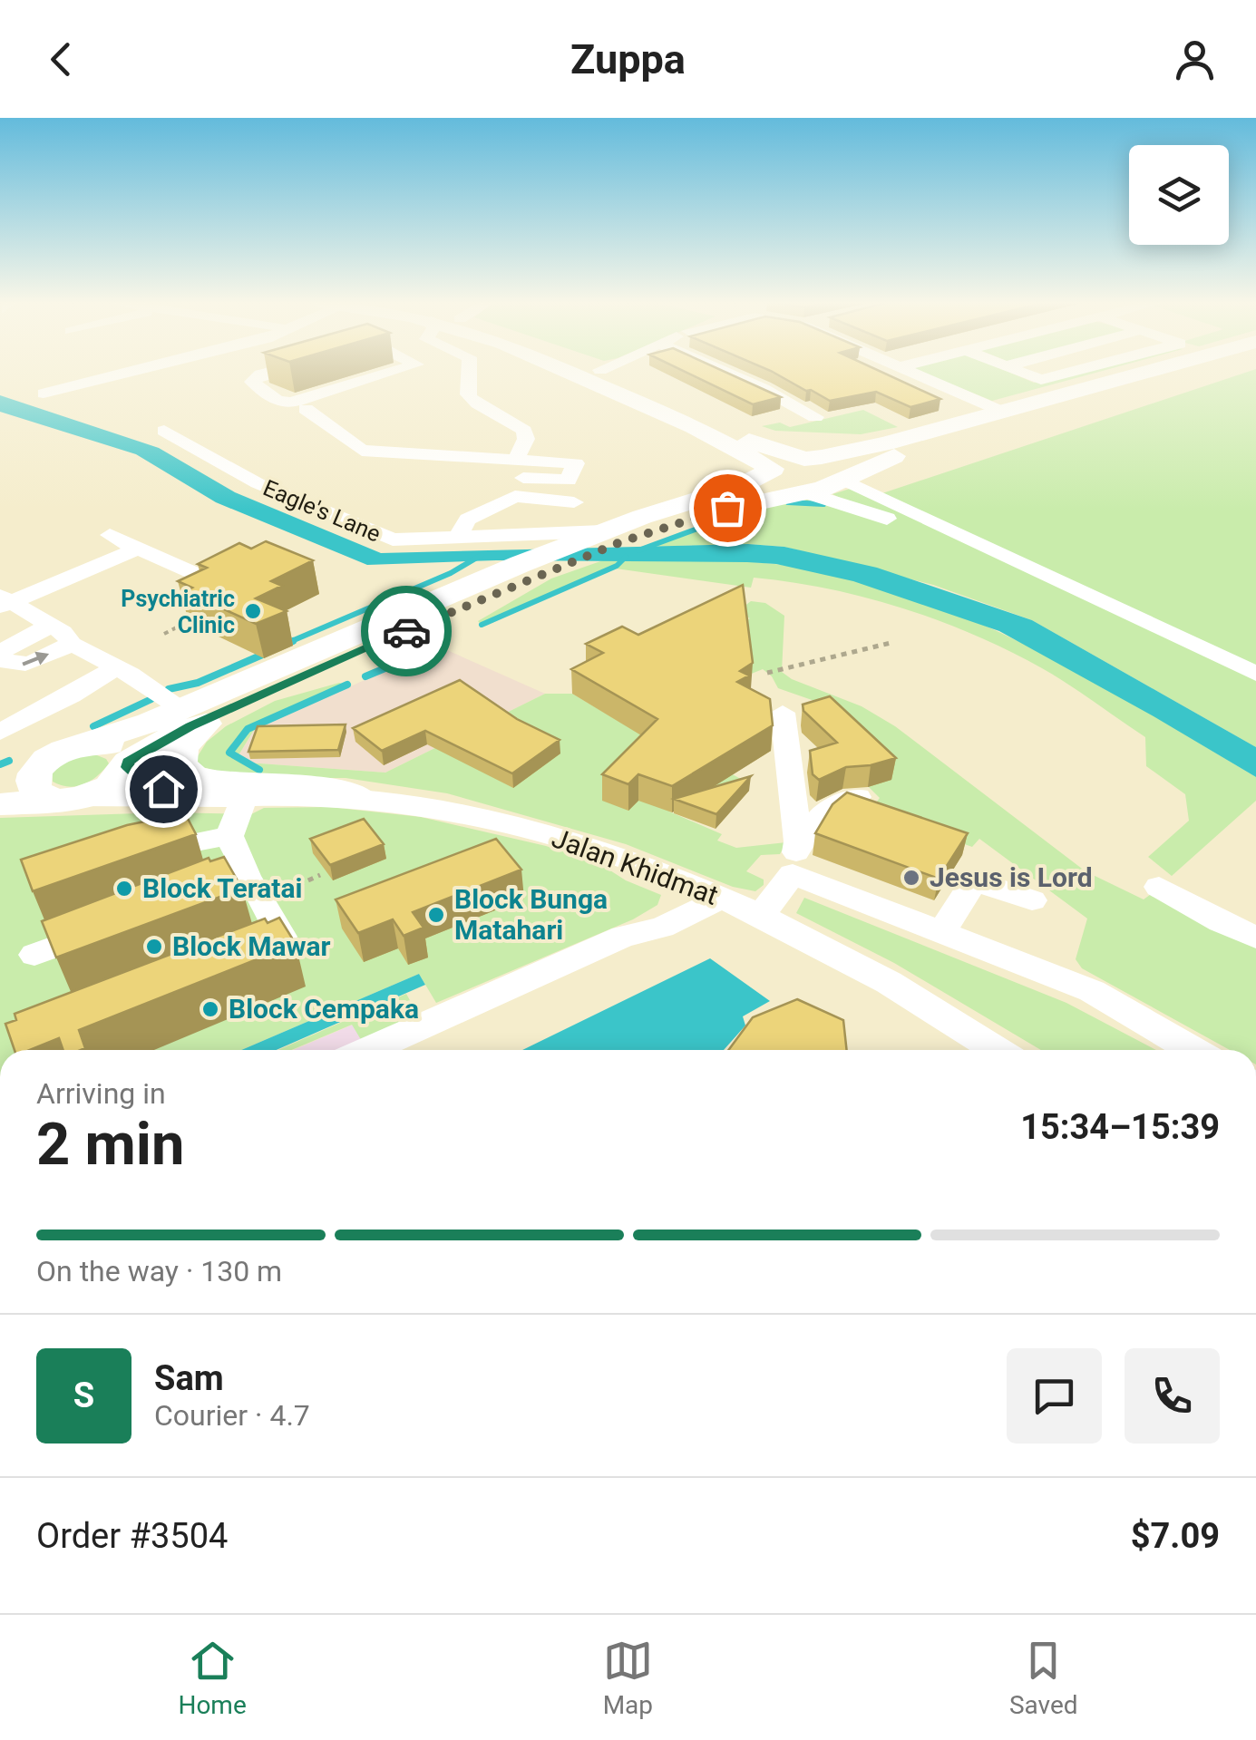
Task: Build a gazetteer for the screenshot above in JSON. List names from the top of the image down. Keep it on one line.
{"streets":{"street":["Eagle's Lane","Jalan Khidmat"]},"places":["Psychiatric Clinic","Jesus is Lord","Block Teratai","Block Bunga Matahari","Block Mawar","Block Cempaka"],"page":{"header":"Zuppa","heading":["2 min","Arriving in","15:34–15:39"],"panel":["Sam","Courier · 4.7","Order #3504","$7.09"],"bar":"On the way · 130 m","round":"S","tabs":["Home","Map","Saved"]}}
